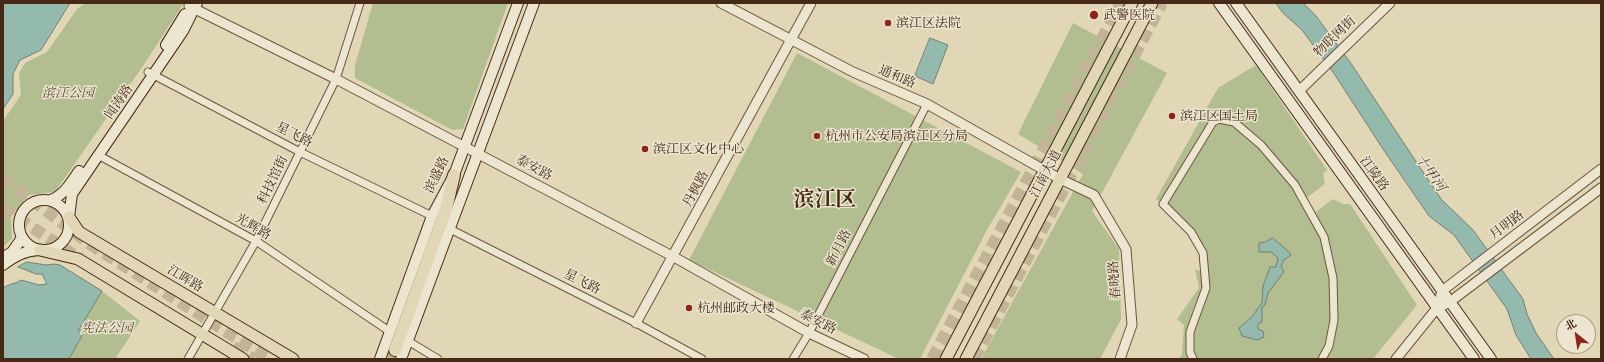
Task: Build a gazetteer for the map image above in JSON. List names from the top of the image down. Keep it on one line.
{"streets":{"main road":["闻涛路","江南大道","江陵路","滨盛路","江晖路"],"street":["物联网街","通和路","星飞路","泰安路","科技馆街","丹枫路","月明路","光辉路","新月路","春晓路"]},"crossings":[["物联网街","江陵路"],["通和路","江南大道"],["通和路","丹枫路"],["通和路","新月路"],["通和路","春晓路"],["闻涛路","星飞路"],["闻涛路","泰安路"],["闻涛路","光辉路"],["闻涛路","江晖路"],["星飞路","滨盛路"],["星飞路","科技馆街"],["星飞路","丹枫路"],["泰安路","滨盛路"],["泰安路","科技馆街"],["泰安路","丹枫路"],["泰安路","新月路"],["江南大道","春晓路"],["江陵路","月明路"],["滨盛路","光辉路"],["科技馆街","光辉路"],["科技馆街","江晖路"]],"districts":["滨江区"],"water":["十甲河"],"parks":["滨江公园","宪法公园"],"places":["武警医院","滨江区法院","滨江区国土局","杭州市公安局滨江区分局","滨江区文化中心","杭州邮政大楼"],"north":"top left"}
